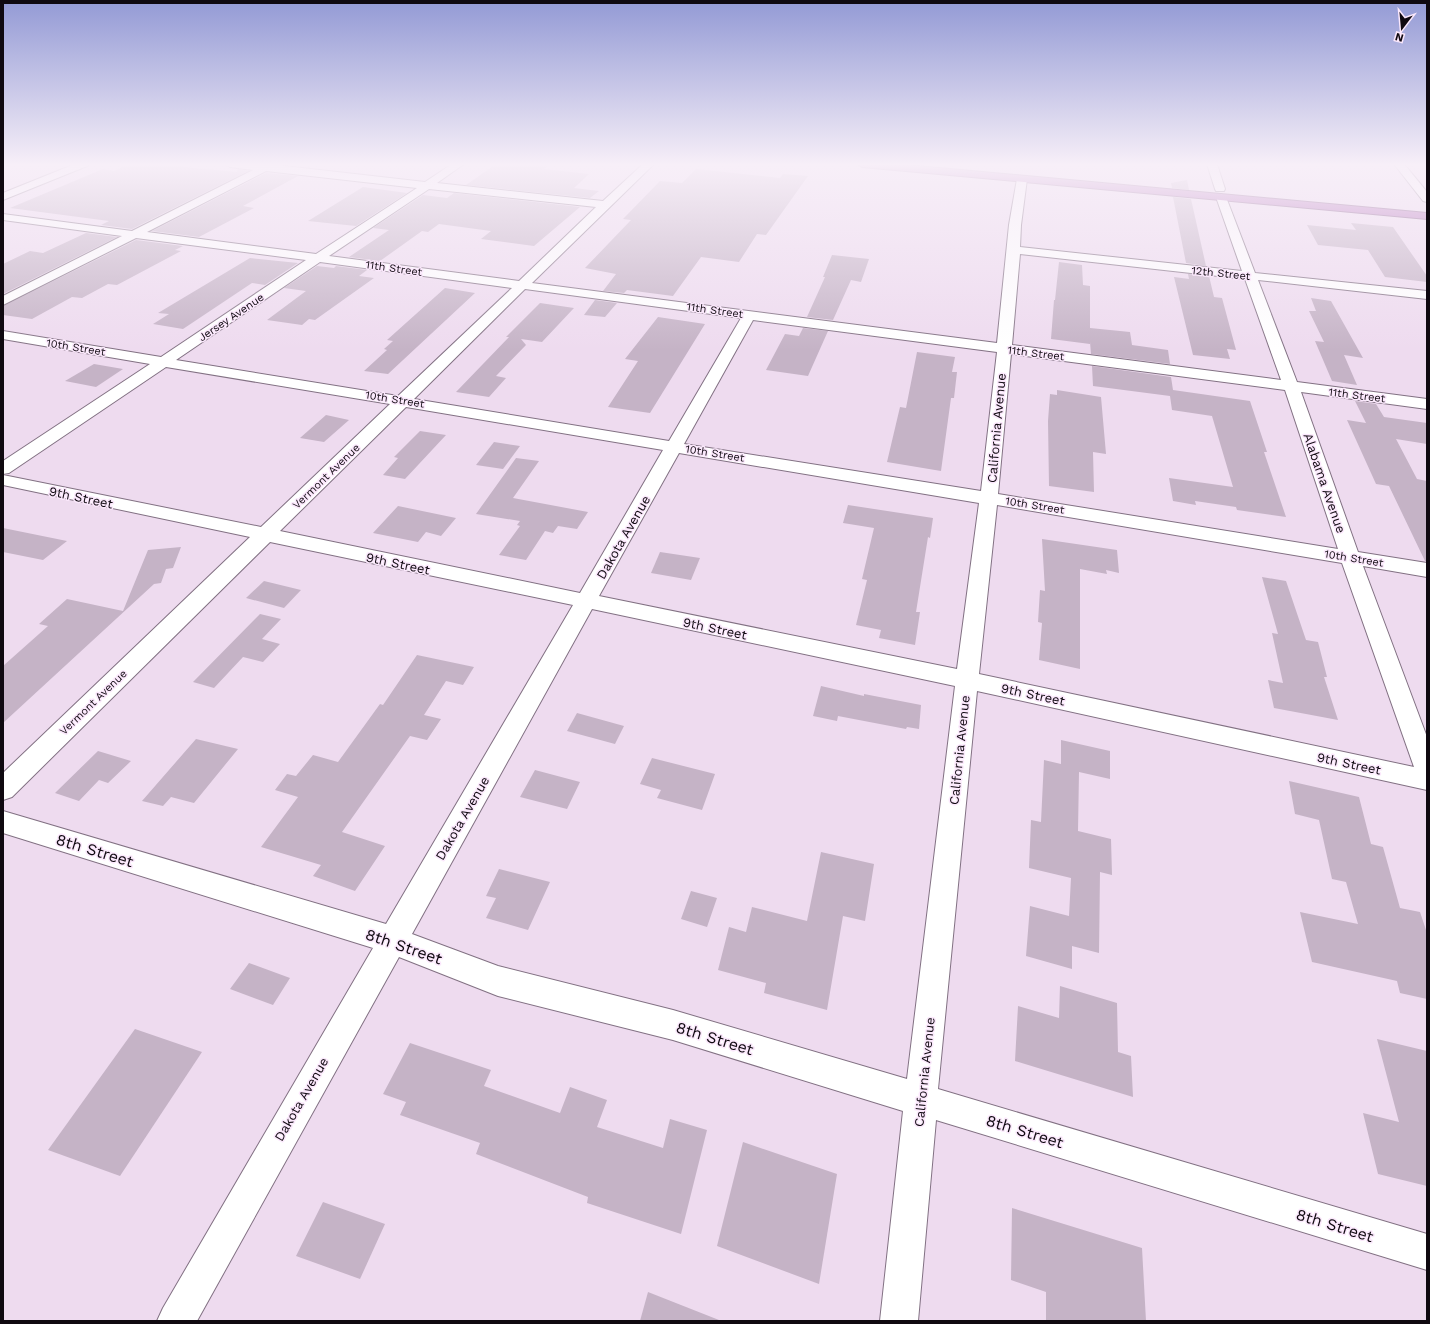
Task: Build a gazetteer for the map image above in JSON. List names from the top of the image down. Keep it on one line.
{"streets":{"street":["11th Street","12th Street","Jersey Avenue","10th Street","California Avenue","Vermont Avenue","Alabama Avenue","9th Street","Dakota Avenue","8th Street"]},"crossings":[["11th Street","Jersey Avenue"],["11th Street","California Avenue"],["11th Street","Vermont Avenue"],["11th Street","Alabama Avenue"],["11th Street","Dakota Avenue"],["12th Street","California Avenue"],["12th Street","Alabama Avenue"],["Jersey Avenue","10th Street"],["10th Street","California Avenue"],["10th Street","Vermont Avenue"],["10th Street","Alabama Avenue"],["10th Street","Dakota Avenue"],["California Avenue","9th Street"],["California Avenue","8th Street"],["Vermont Avenue","9th Street"],["9th Street","Dakota Avenue"],["Dakota Avenue","8th Street"]],"north":"bottom"}
